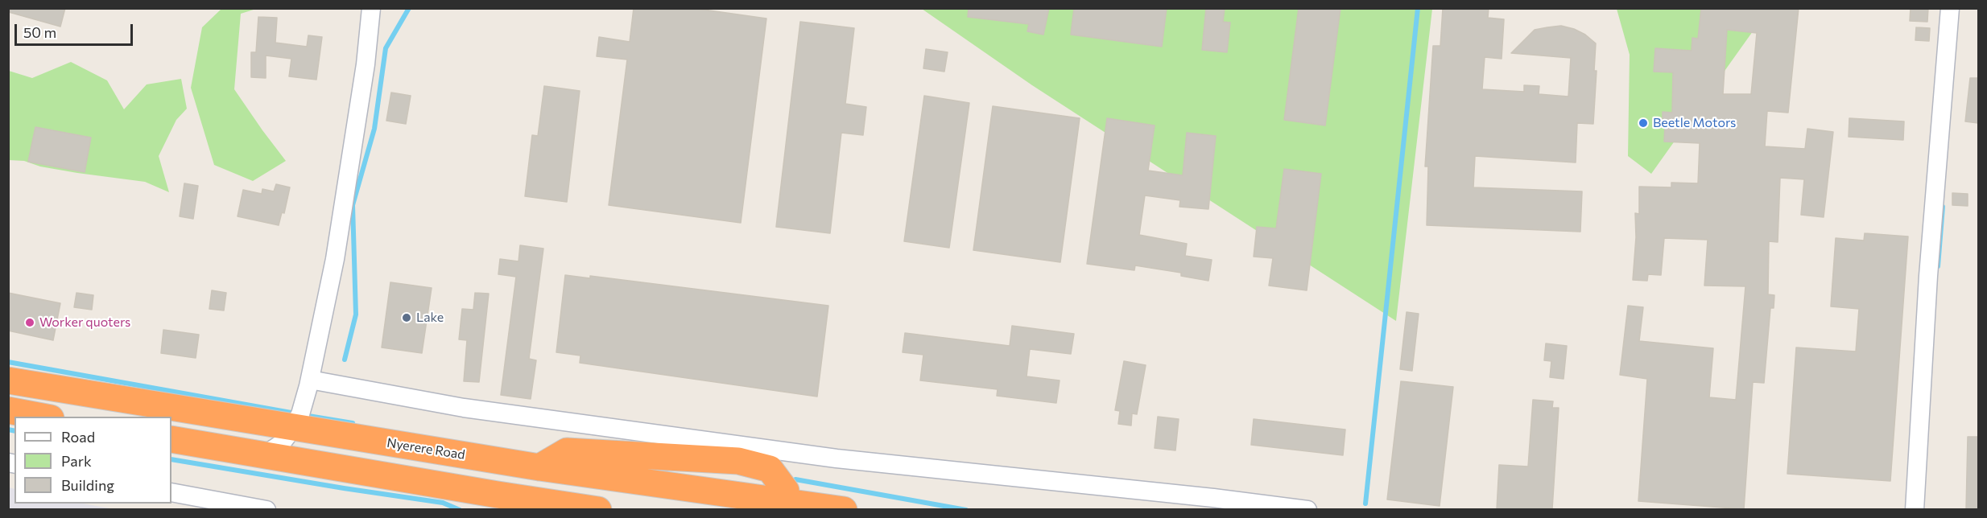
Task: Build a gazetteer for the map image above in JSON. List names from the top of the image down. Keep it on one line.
{"streets":{"highway":["Nyerere Road"]},"places":["Beetle Motors","Lake","Worker quoters"],"legend":["Road","Park","Building"],"scale_bar":"50 m"}
